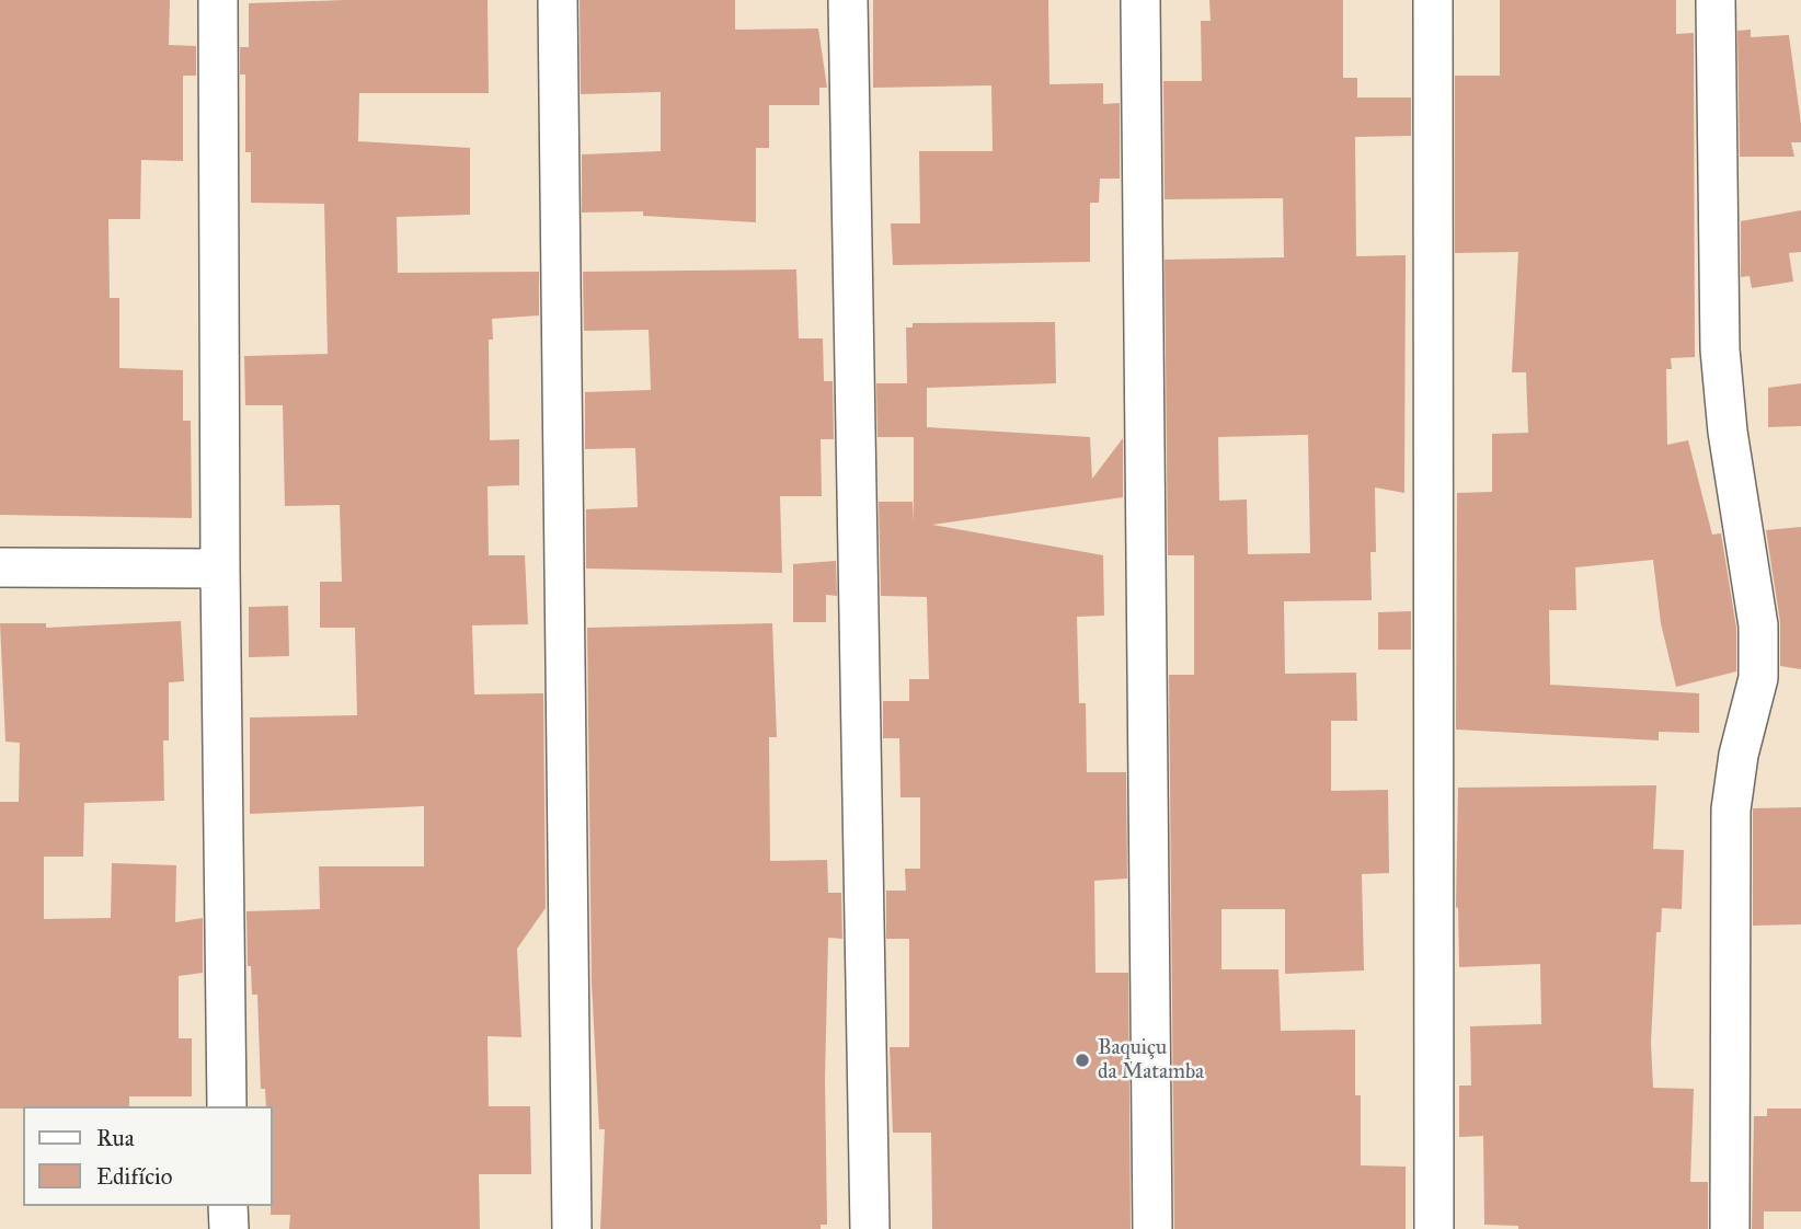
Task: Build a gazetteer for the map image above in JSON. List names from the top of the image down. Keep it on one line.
{"places":["Baquiçu da Matamba"],"legend":["Rua","Edifício"]}
